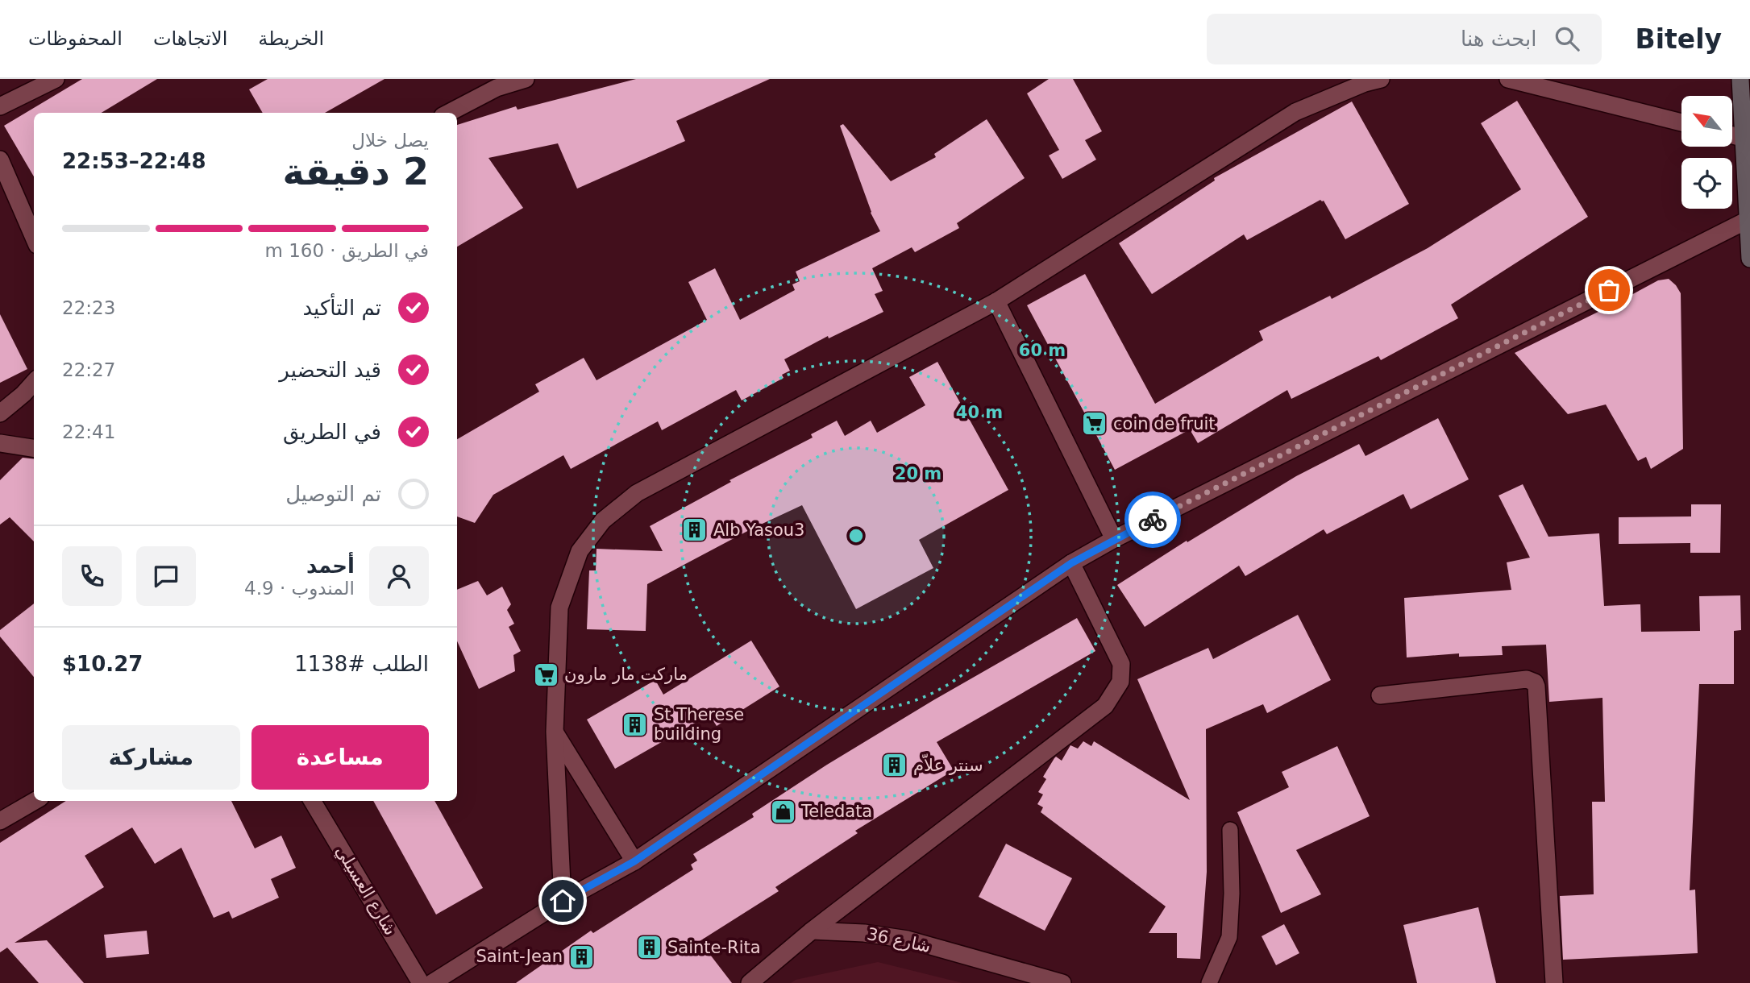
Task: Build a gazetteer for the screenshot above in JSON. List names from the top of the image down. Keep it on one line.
{"streets":{"street":["شارع العسيلي","شارع 36"]},"places":{"supermarket":["coin de fruit","ماركت مار مارون"],"building":["Alb Yasou3","St Therese building","سنتر علاّم","Sainte-Rita","Saint-Jean"],"shop":["Teledata"]},"north":"top left","page":{"header":"Bitely","search":"ابحث هنا","nav":["الخريطة","الاتجاهات","المحفوظات"],"heading":["2 دقيقة","يصل خلال","22:48–22:53"],"panel":["أحمد","المندوب · 4.9","الطلب #1138","$10.27"],"bar":"في الطريق · 160 m","list":[["تم التأكيد","22:23"],["قيد التحضير","22:27"],["في الطريق","22:41"],"تم التوصيل"],"buttons":["مساعدة","مشاركة"]},"rings":["60 m","40 m","20 m"]}
